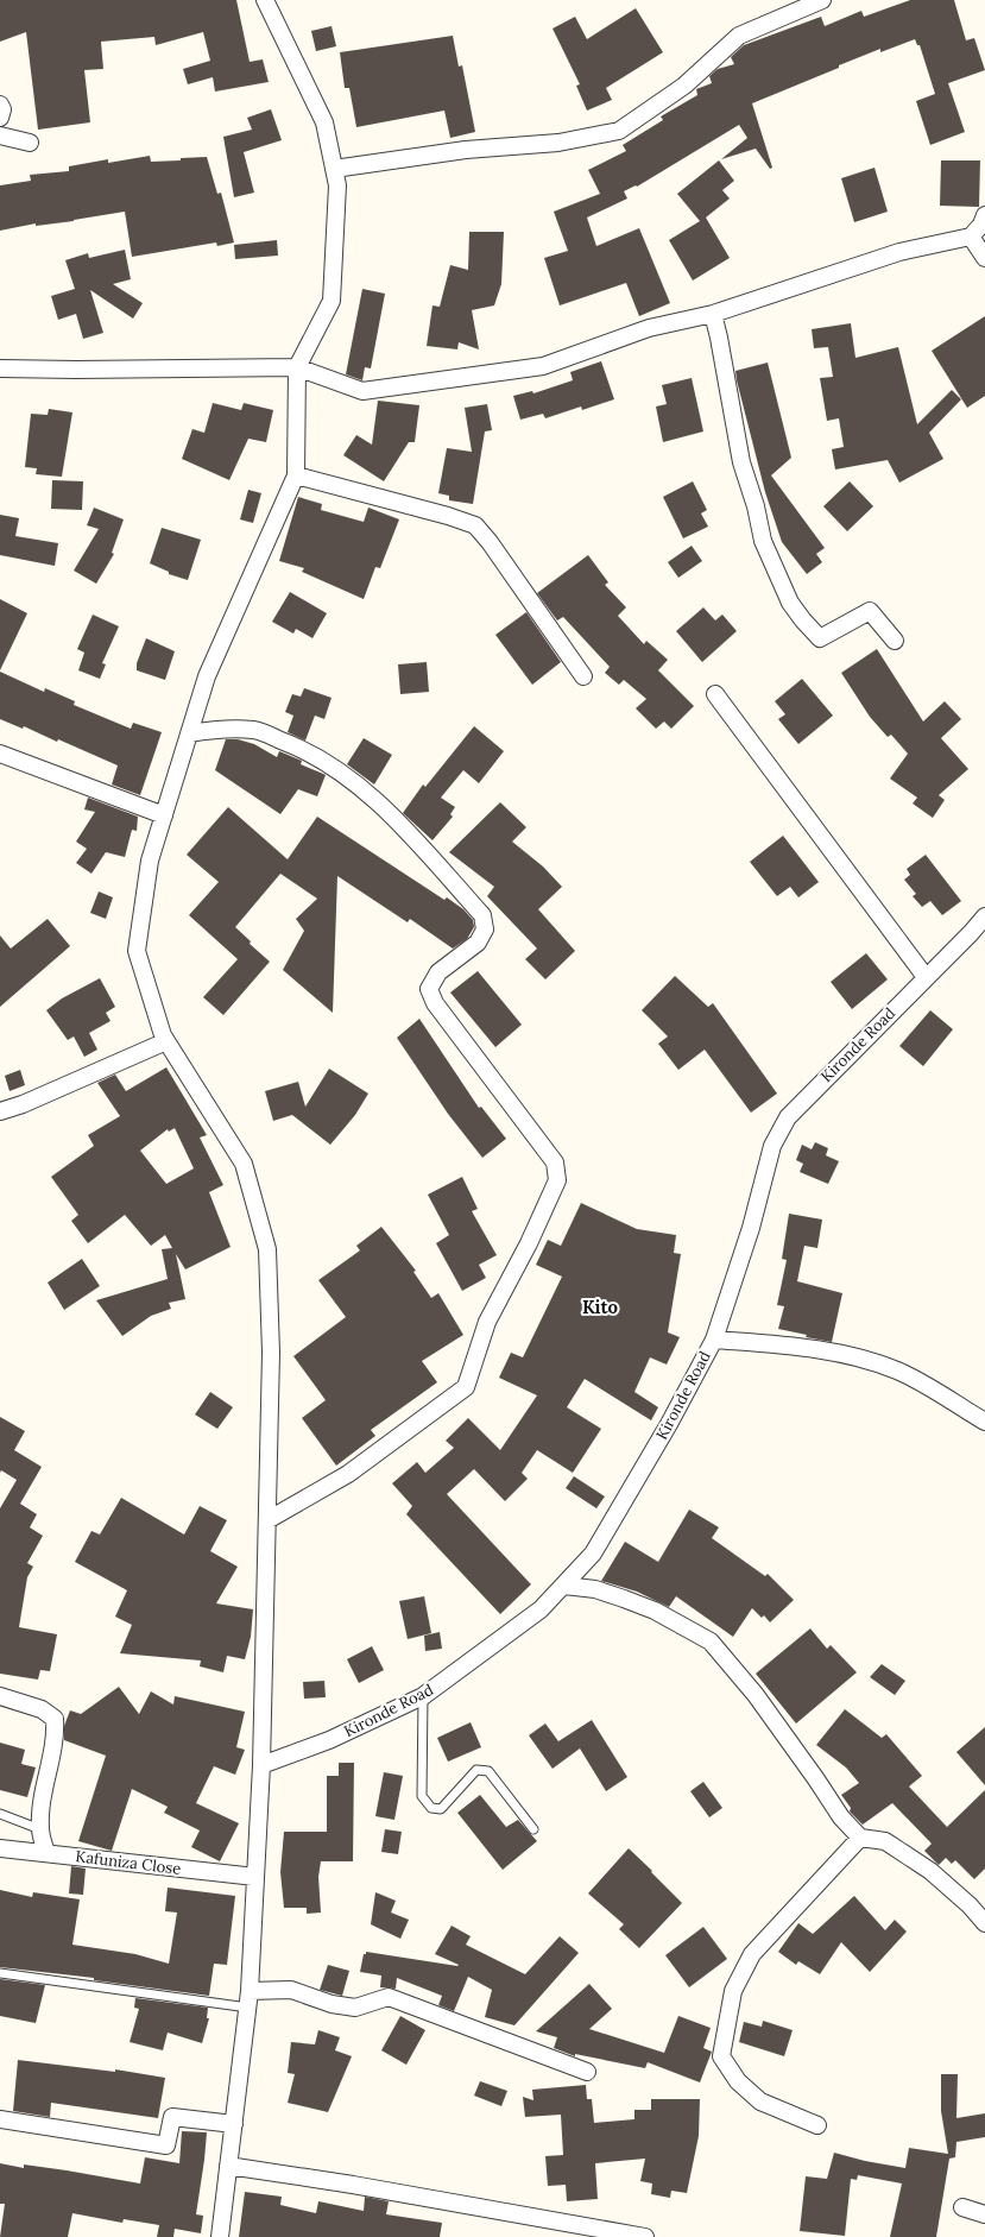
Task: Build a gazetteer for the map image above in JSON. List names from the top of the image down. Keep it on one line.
{"streets":{"street":["Kironde Road","Kafuniza Close"]},"districts":["Kito"]}
